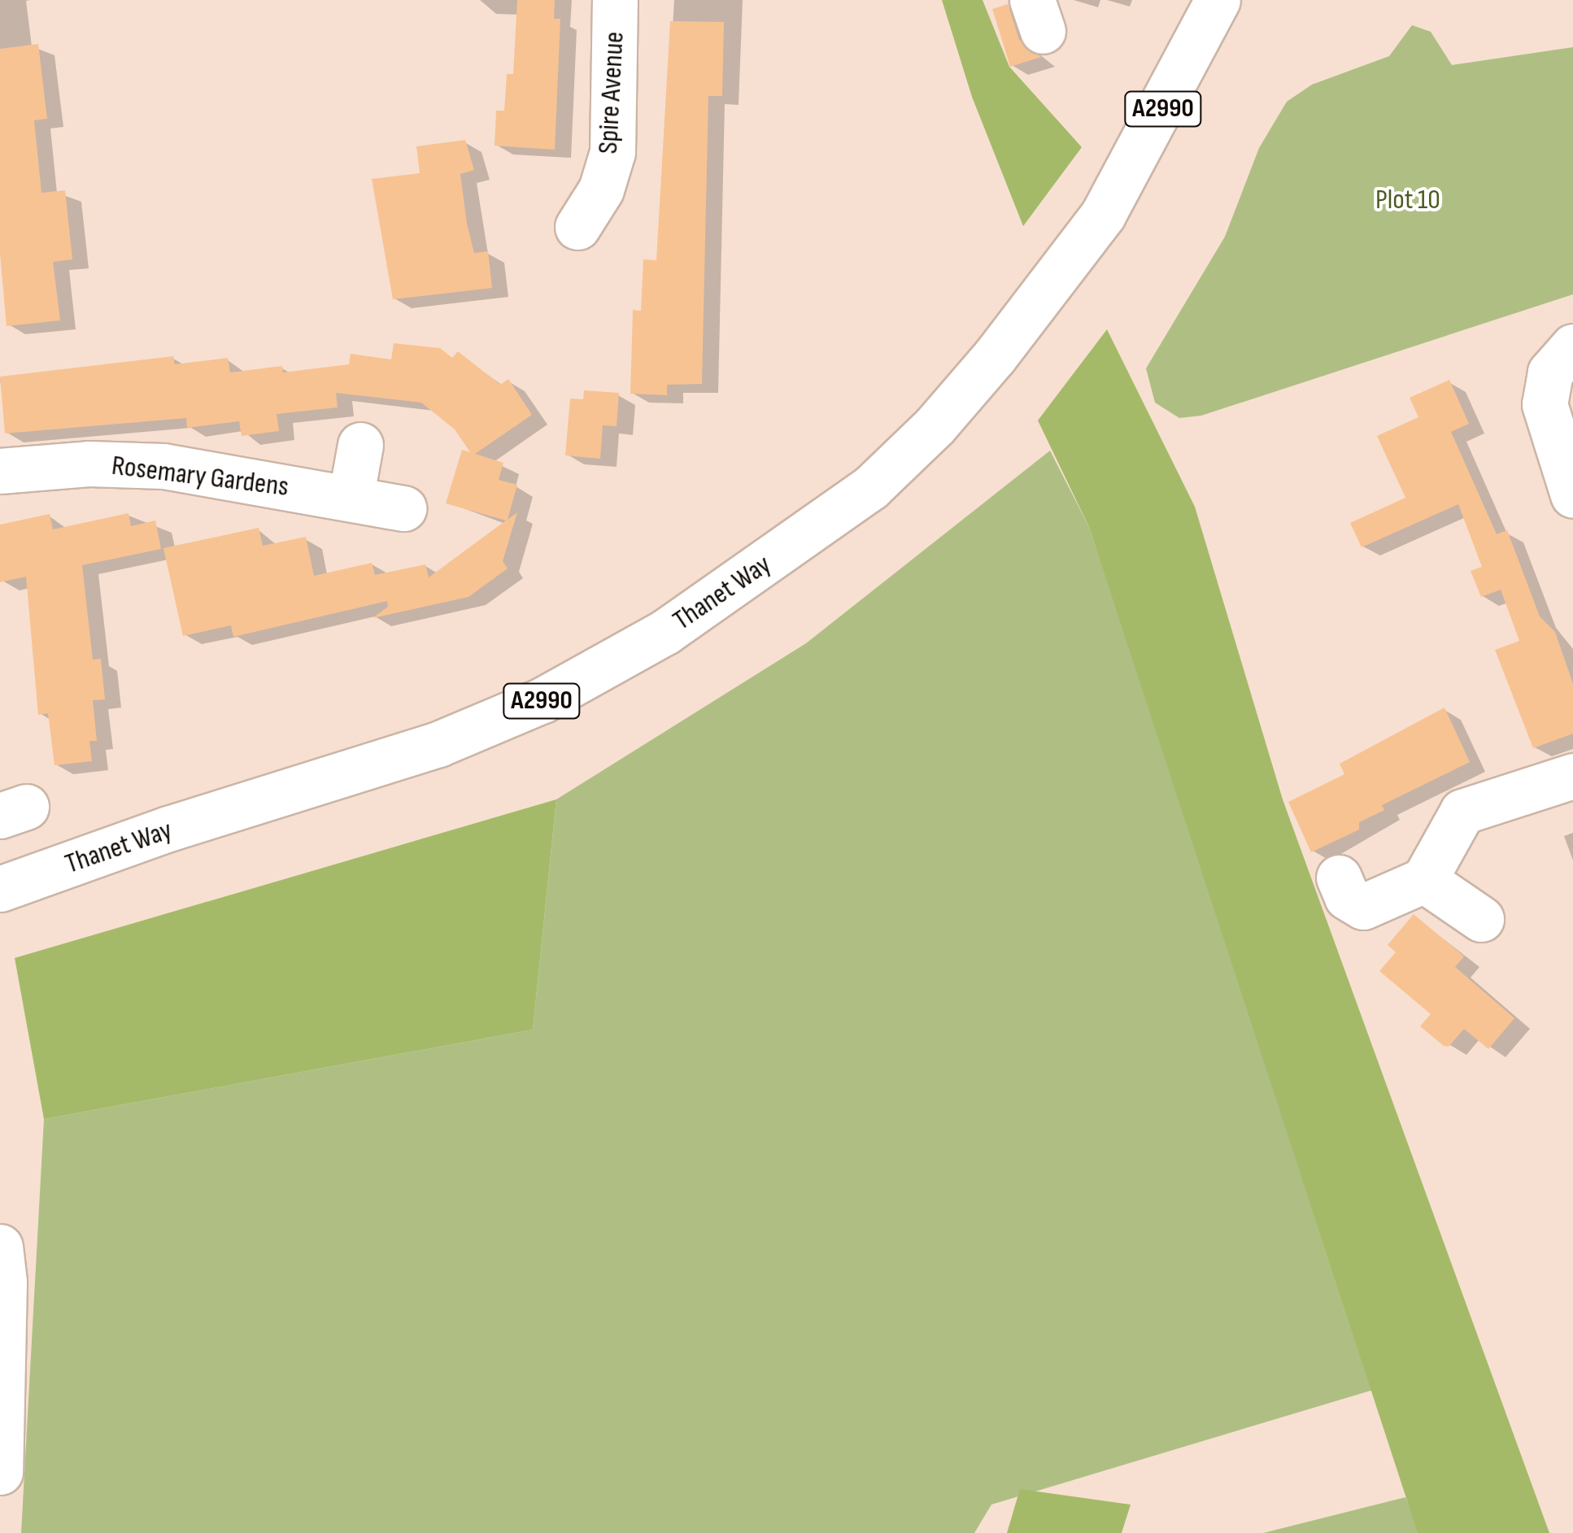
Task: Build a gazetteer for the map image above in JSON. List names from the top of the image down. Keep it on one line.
{"streets":{"main road":["Spire Avenue","A2990","Rosemary Gardens","Thanet Way"]},"parks":["Plot 10"]}
